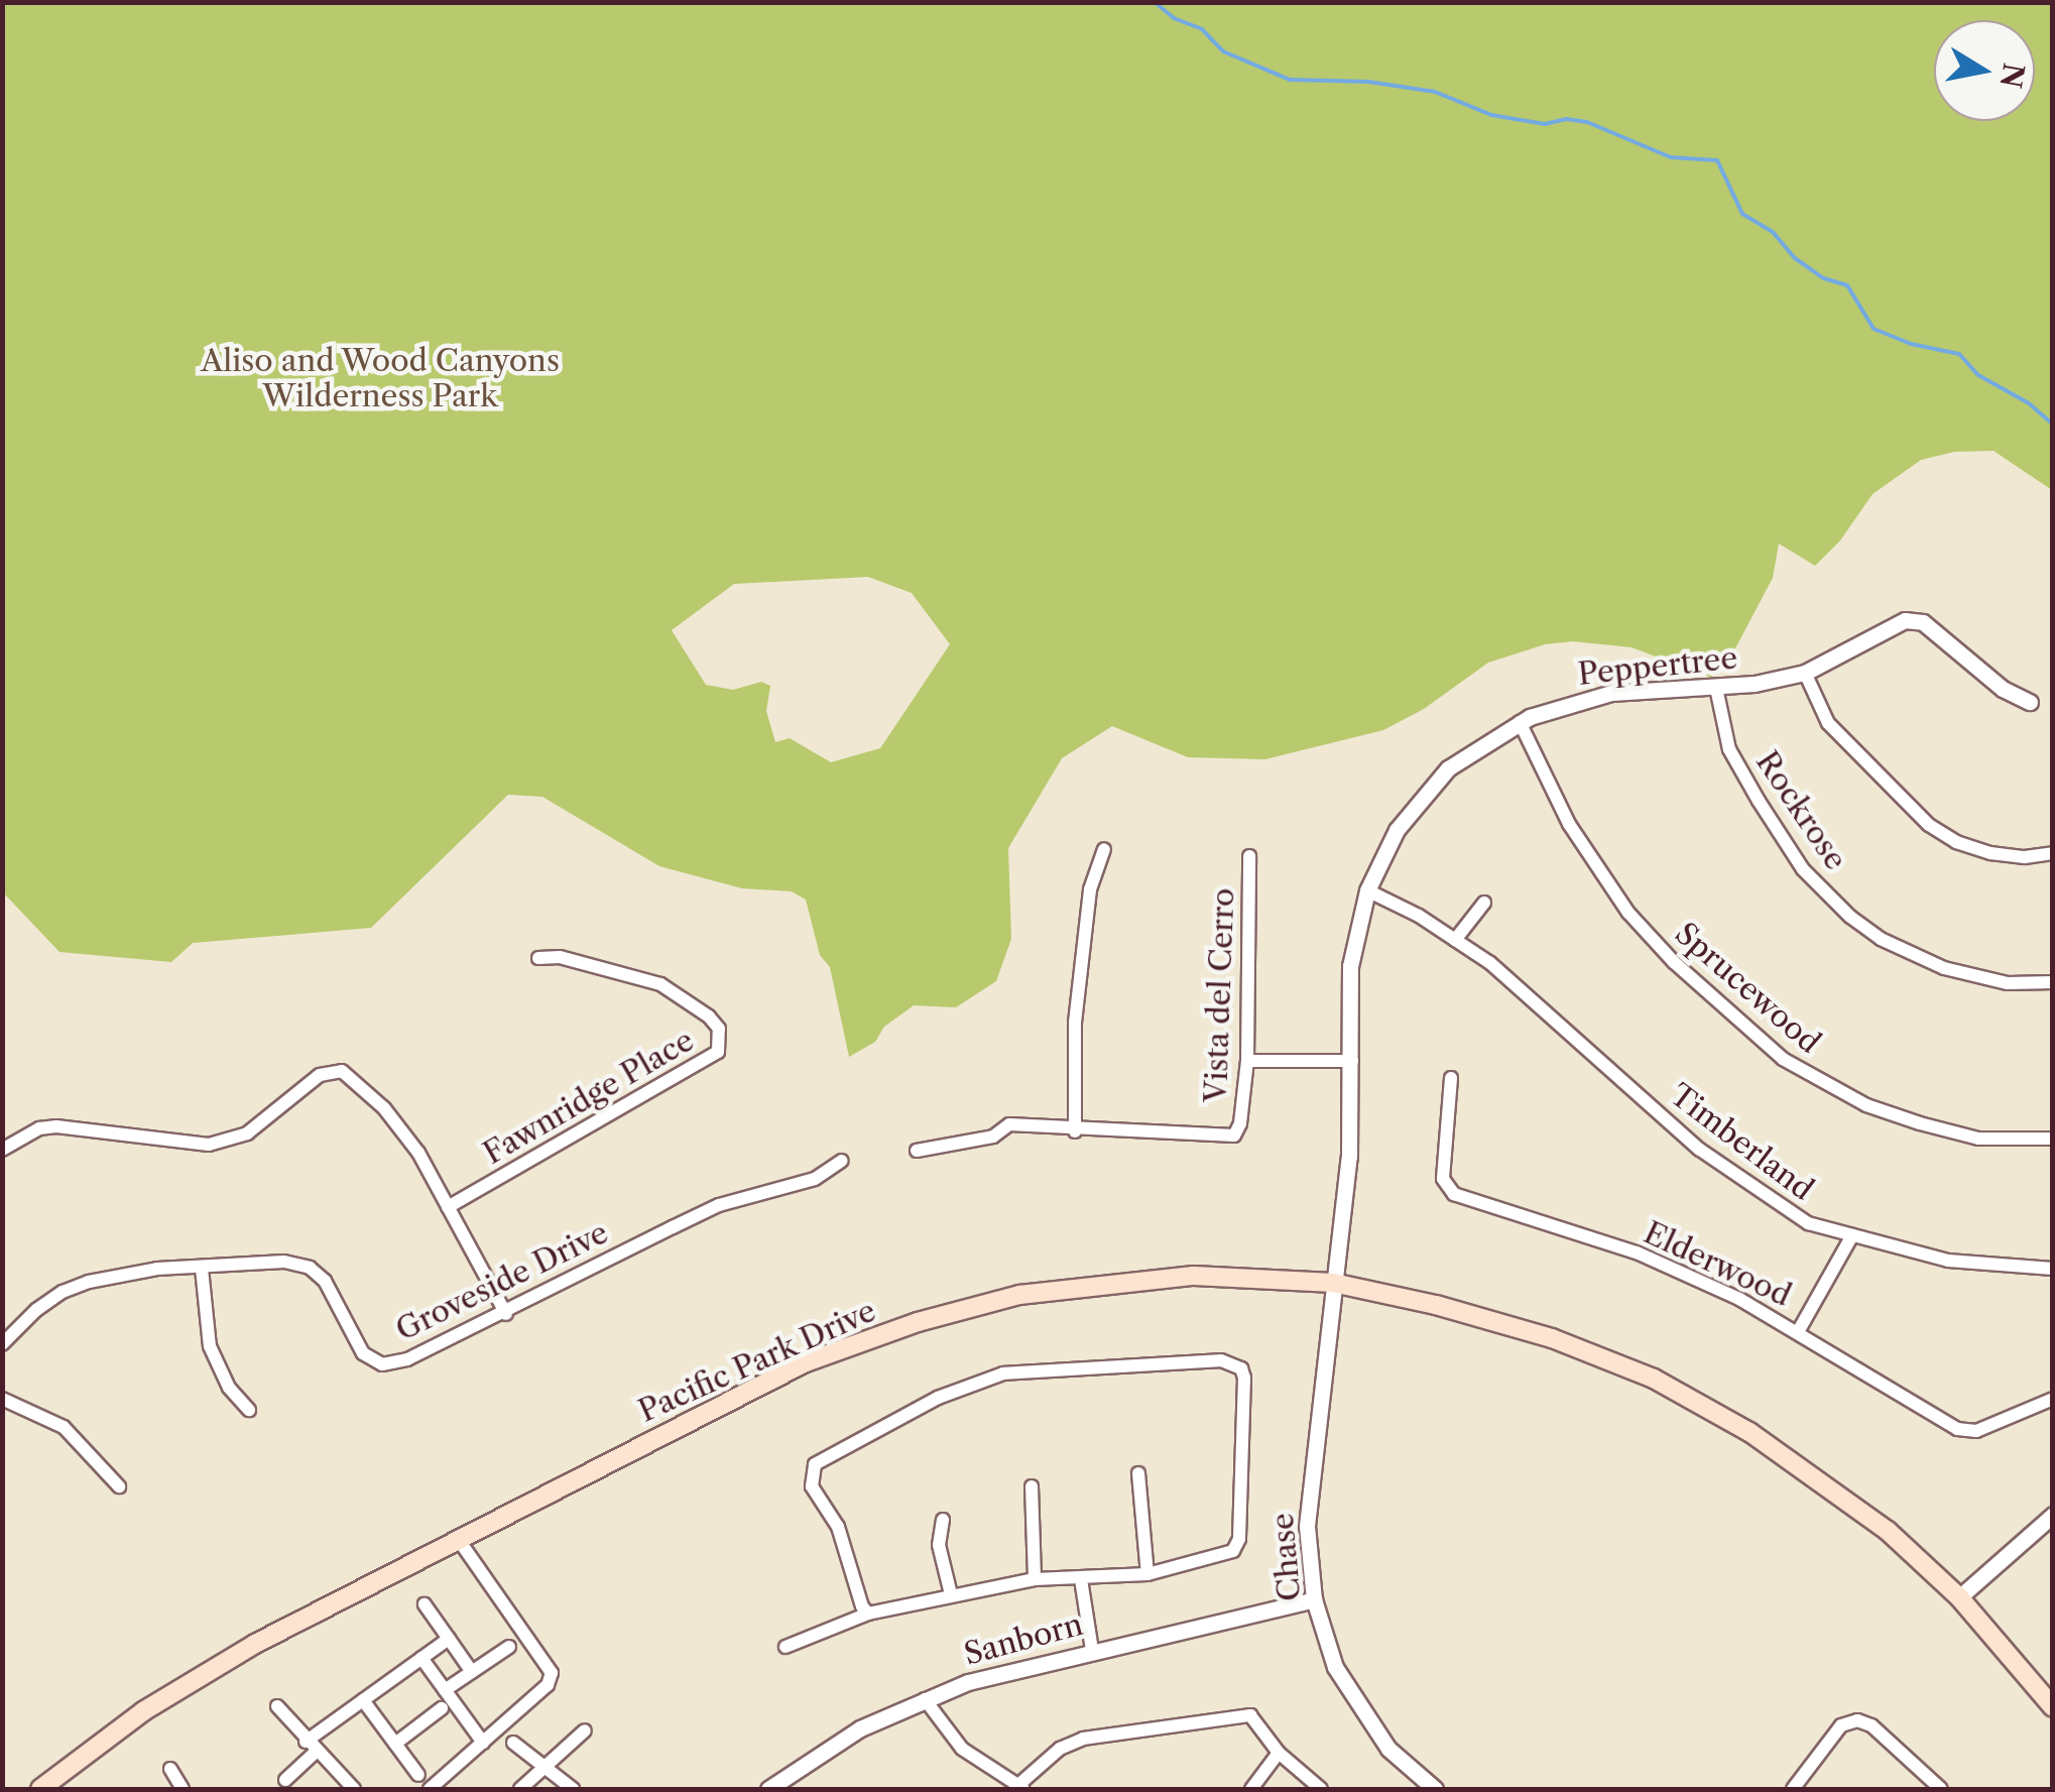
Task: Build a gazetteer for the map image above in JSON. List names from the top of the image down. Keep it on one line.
{"streets":{"main road":["Pacific Park Drive"],"street":["Peppertree","Rockrose","Sprucewood","Vista del Cerro","Fawnridge Place","Timberland","Elderwood","Groveside Drive","Chase","Sanborn"]},"crossings":[["Peppertree","Rockrose"],["Peppertree","Sprucewood"],["Peppertree","Timberland"],["Peppertree","Pacific Park Drive"],["Peppertree","Chase"],["Pacific Park Drive","Chase"],["Chase","Sanborn"]],"parks":["Aliso and Wood Canyons Wilderness Park"],"north":"right"}
